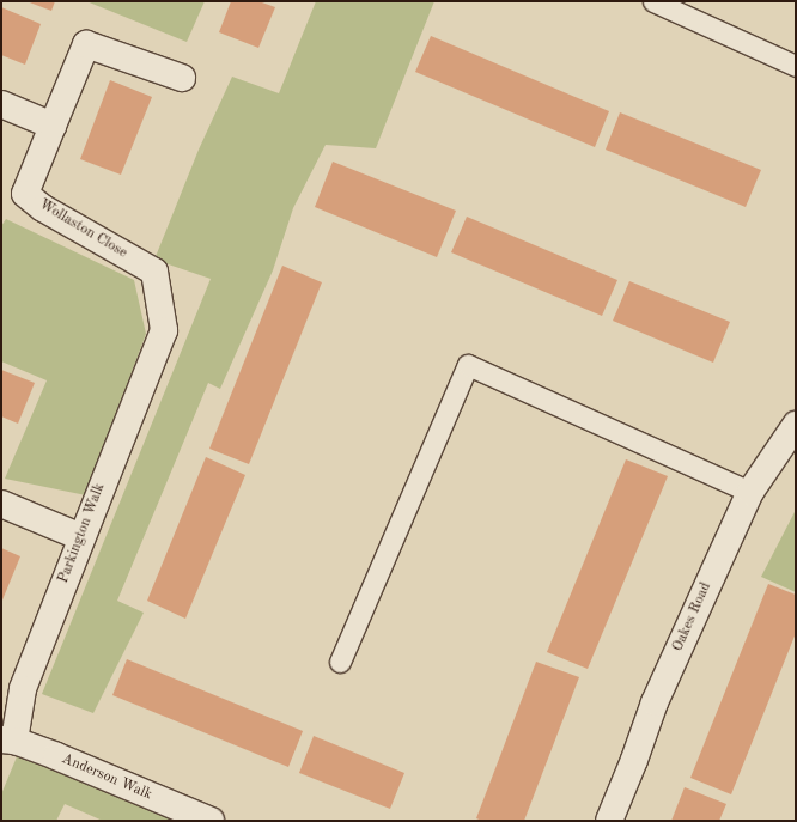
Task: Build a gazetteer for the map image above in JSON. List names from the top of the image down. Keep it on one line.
{"streets":{"street":["Wollaston Close","Parkington Walk","Oakes Road","Anderson Walk"]},"crossings":[["Wollaston Close","Parkington Walk"],["Parkington Walk","Anderson Walk"]]}
